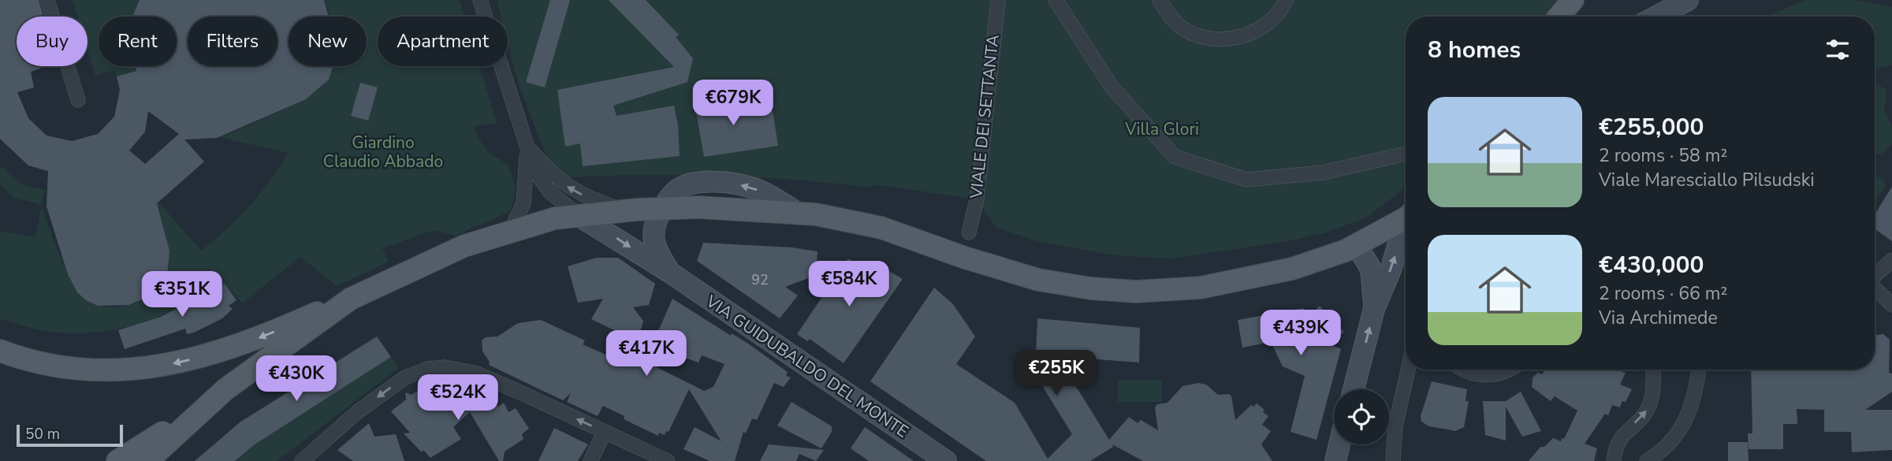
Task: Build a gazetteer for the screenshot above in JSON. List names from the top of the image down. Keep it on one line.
{"streets":{"street":["VIALE DEI SETTANTA","VIA GUIDUBALDO DEL MONTE"]},"parks":["Villa Glori","Giardino Claudio Abbado"],"house_numbers":["92"],"scale_bar":"50 m","page":{"chip":["Buy","Rent","Filters","New","Apartment"],"heading":"8 homes","price":["€679K","€584K","€351K","€439K","€417K","€255K","€430K","€524K"],"list":[{"name":"€255,000","note":"2 rooms · 58 m² · Viale Maresciallo Pilsudski"},{"name":"€430,000","note":"2 rooms · 66 m² · Via Archimede"}],"scale":"50 m"}}
